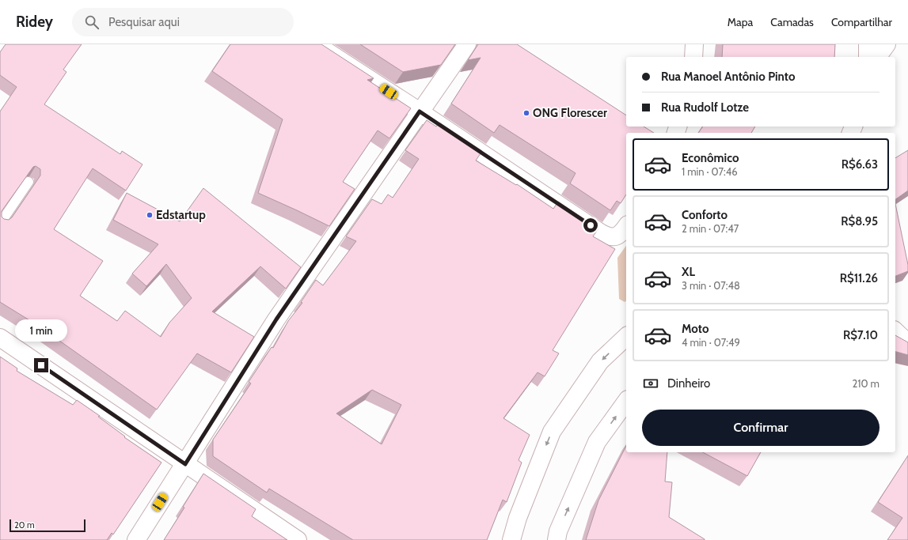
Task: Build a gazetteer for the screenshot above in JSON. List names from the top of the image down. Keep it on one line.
{"places":["ONG Florescer","Edstartup"],"scale_bar":"20 m","page":{"header":"Ridey","search":"Pesquisar aqui","nav":["Mapa","Camadas","Compartilhar"],"banner":["Rua Manoel Antônio Pinto","Rua Rudolf Lotze"],"list":[{"name":"Econômico","note":"1 min · 07:46","value":"R$6.63"},{"name":"Conforto","note":"2 min · 07:47","value":"R$8.95"},{"name":"XL","note":"3 min · 07:48","value":"R$11.26"},{"name":"Moto","note":"4 min · 07:49","value":"R$7.10"}],"bubble":"1 min","pay":["Dinheiro","210 m"],"buttons":"Confirmar","scale":"20 m"}}
